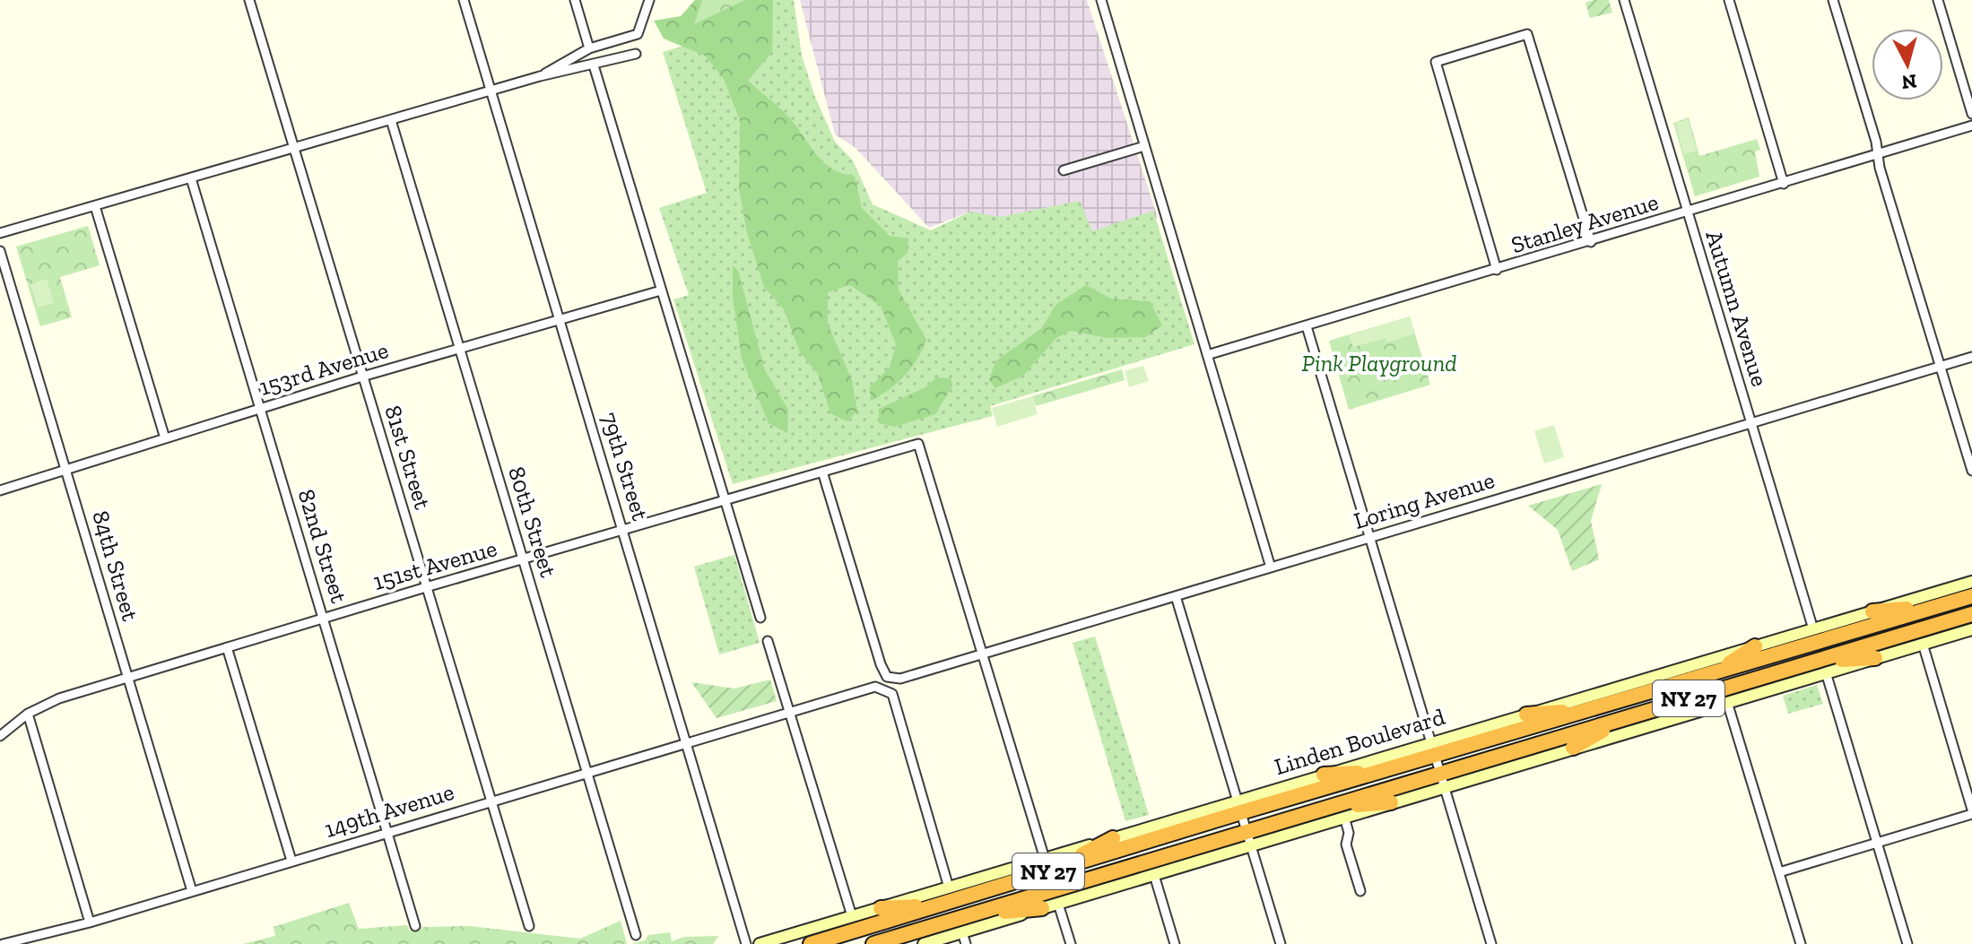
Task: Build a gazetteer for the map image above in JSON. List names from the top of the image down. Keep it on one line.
{"streets":{"highway":["NY 27","Linden Boulevard"],"street":["Stanley Avenue","Autumn Avenue","153rd Avenue","81st Street","79th Street","Loring Avenue","80th Street","82nd Street","151st Avenue","84th Street","149th Avenue"]},"crossings":[["Stanley Avenue","Autumn Avenue"],["Autumn Avenue","Loring Avenue"],["Autumn Avenue","Linden Boulevard"],["153rd Avenue","81st Street"],["153rd Avenue","79th Street"],["153rd Avenue","80th Street"],["153rd Avenue","82nd Street"],["153rd Avenue","84th Street"],["81st Street","151st Avenue"],["81st Street","149th Avenue"],["79th Street","151st Avenue"],["79th Street","149th Avenue"],["80th Street","151st Avenue"],["80th Street","149th Avenue"],["82nd Street","151st Avenue"],["82nd Street","149th Avenue"],["151st Avenue","84th Street"],["84th Street","149th Avenue"]],"parks":["Pink Playground"],"north":"bottom"}
